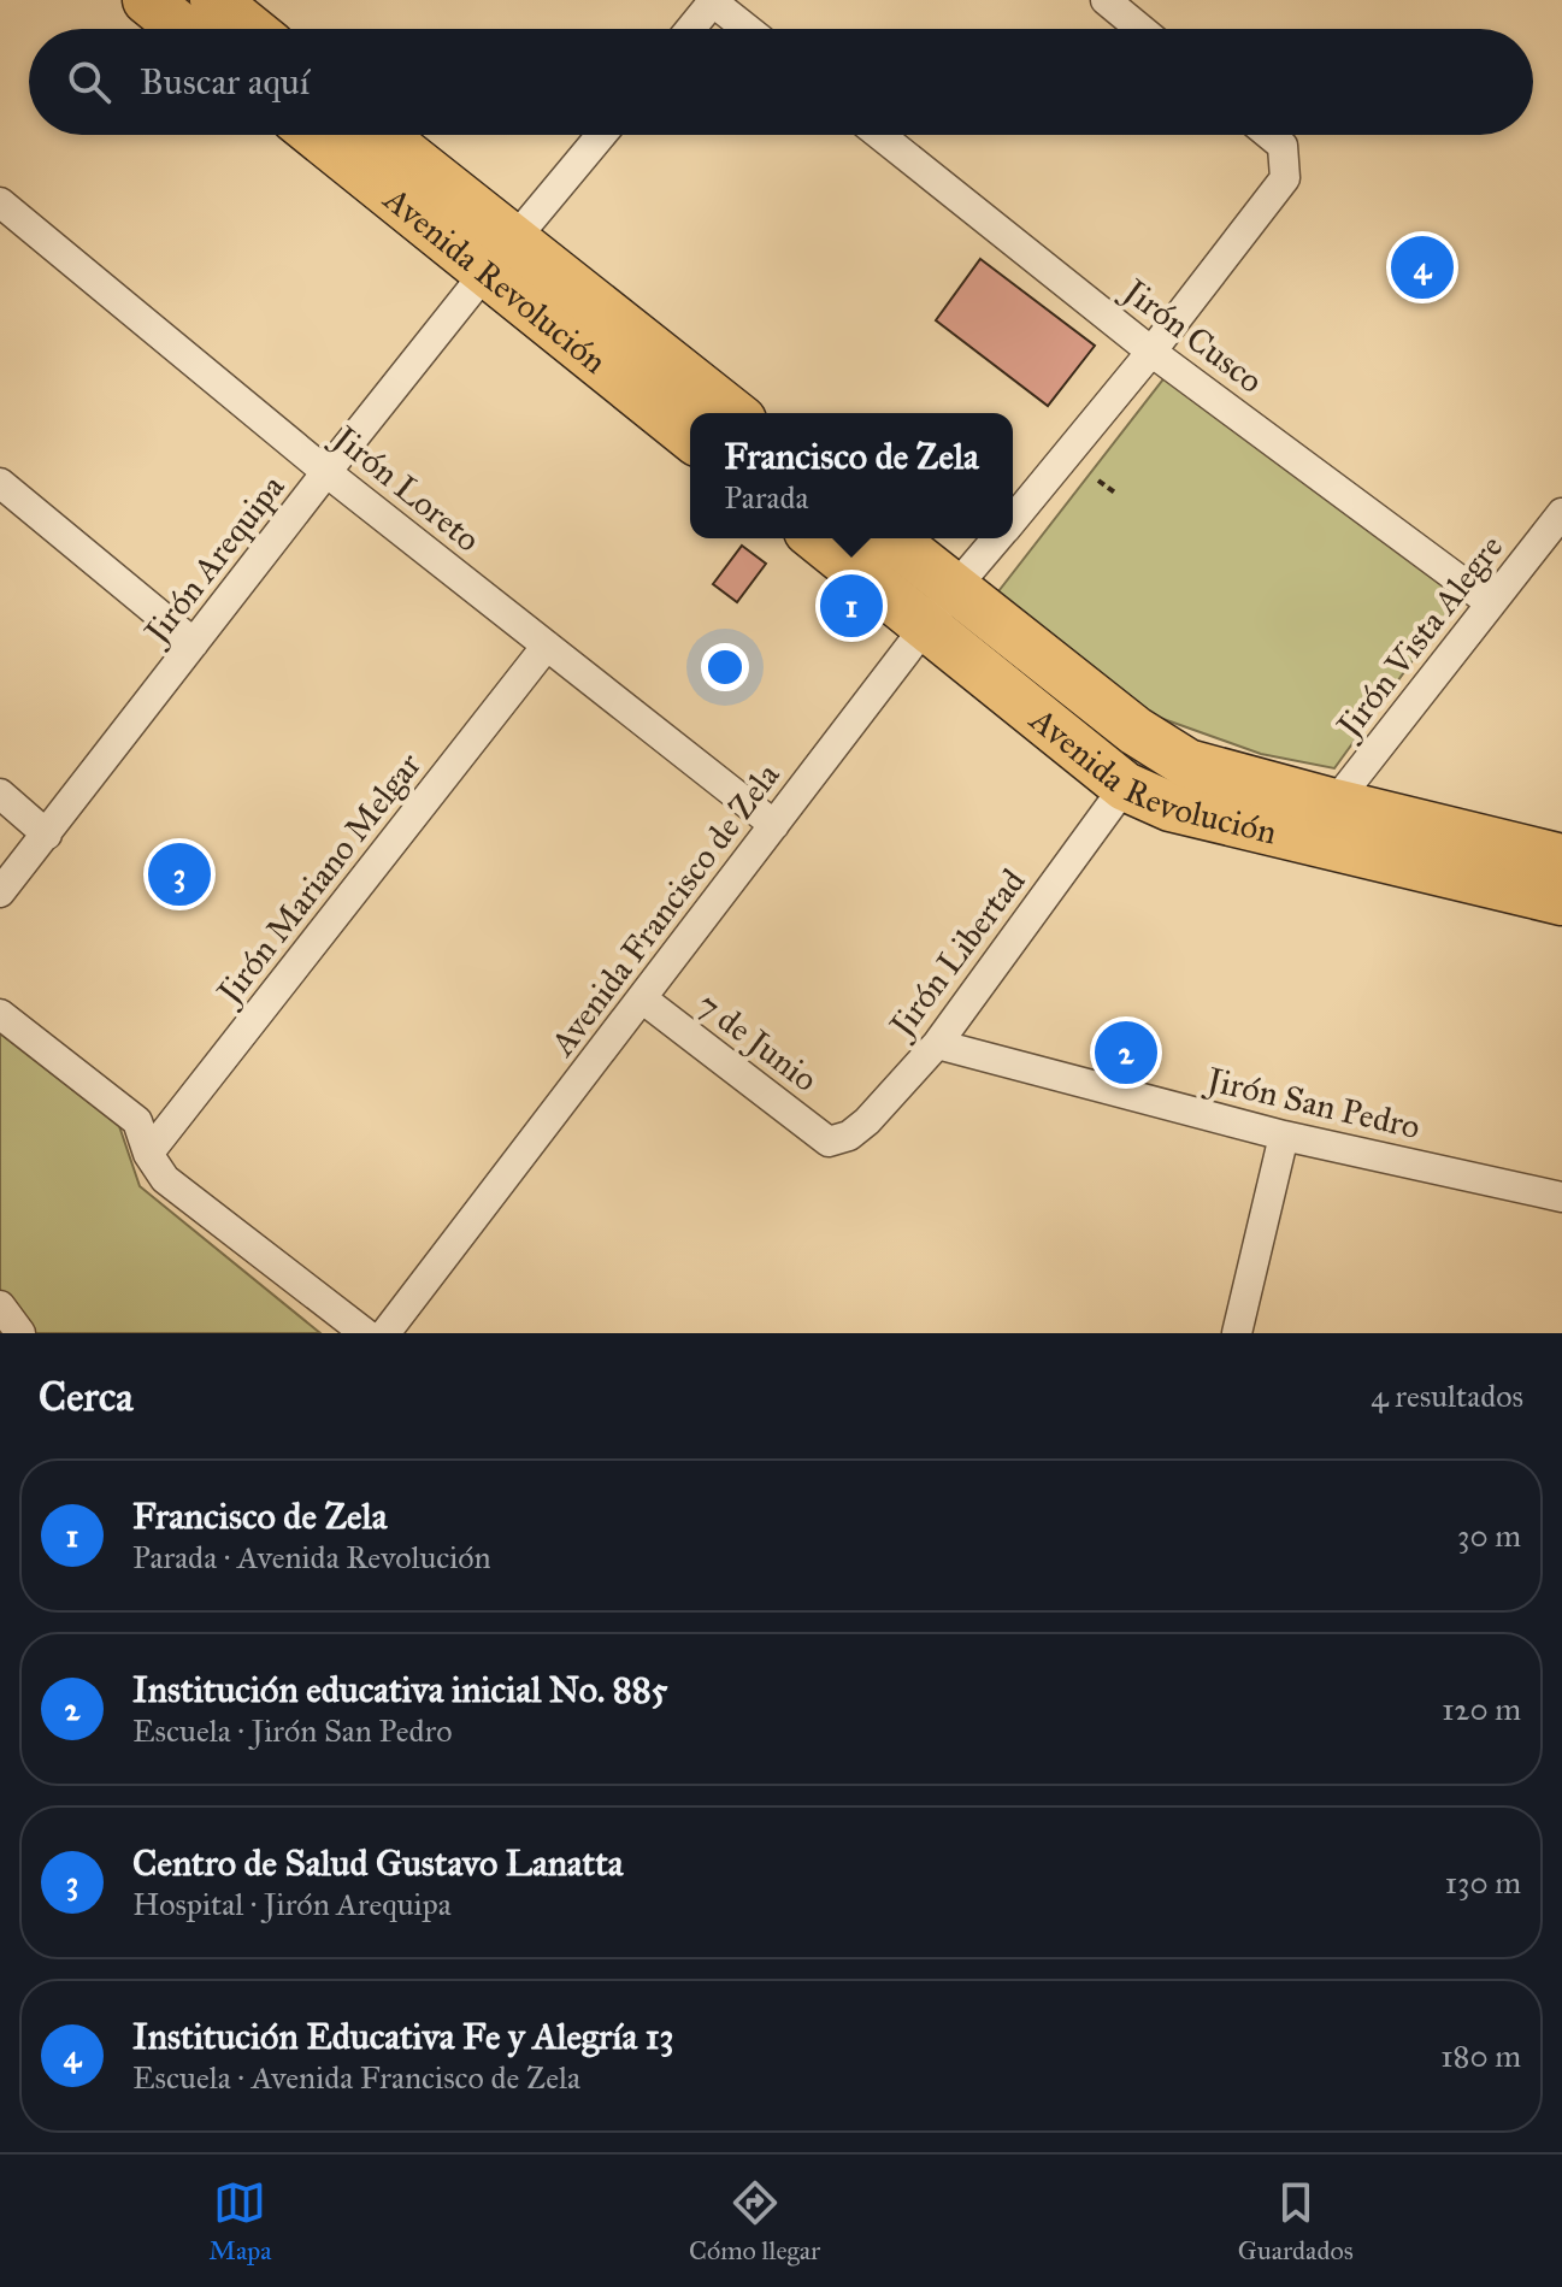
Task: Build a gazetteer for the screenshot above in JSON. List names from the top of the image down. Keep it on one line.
{"streets":{"main road":["Avenida Revolución"],"street":["Jirón Cusco","Jirón Loreto","Jirón Arequipa","Jirón Vista Alegre","Jirón Mariano Melgar","Avenida Francisco de Zela","Jirón Libertad","7 de Junio","Jirón San Pedro"]},"crossings":[["Avenida Revolución","Jirón Arequipa"],["Avenida Revolución","Jirón Vista Alegre"],["Avenida Revolución","Avenida Francisco de Zela"],["Avenida Revolución","Jirón Libertad"],["Jirón Cusco","Jirón Vista Alegre"],["Jirón Cusco","Avenida Francisco de Zela"],["Jirón Loreto","Jirón Arequipa"],["Jirón Loreto","Jirón Mariano Melgar"],["Jirón Loreto","Avenida Francisco de Zela"],["Avenida Francisco de Zela","7 de Junio"],["Jirón Libertad","7 de Junio"],["Jirón Libertad","Jirón San Pedro"]],"page":{"search":"Buscar aquí","pins":["4","1","3","2"],"popup":["Francisco de Zela","Parada"],"heading":["Cerca","4 resultados"],"list":[{"mark":"1","name":"Francisco de Zela","note":"Parada · Avenida Revolución","value":"30 m"},{"mark":"2","name":"Institución educativa inicial No. 885","note":"Escuela · Jirón San Pedro","value":"120 m"},{"mark":"3","name":"Centro de Salud Gustavo Lanatta","note":"Hospital · Jirón Arequipa","value":"130 m"},{"mark":"4","name":"Institución Educativa Fe y Alegría 13","note":"Escuela · Avenida Francisco de Zela","value":"180 m"}],"nav":["Mapa","Cómo llegar","Guardados"]}}
